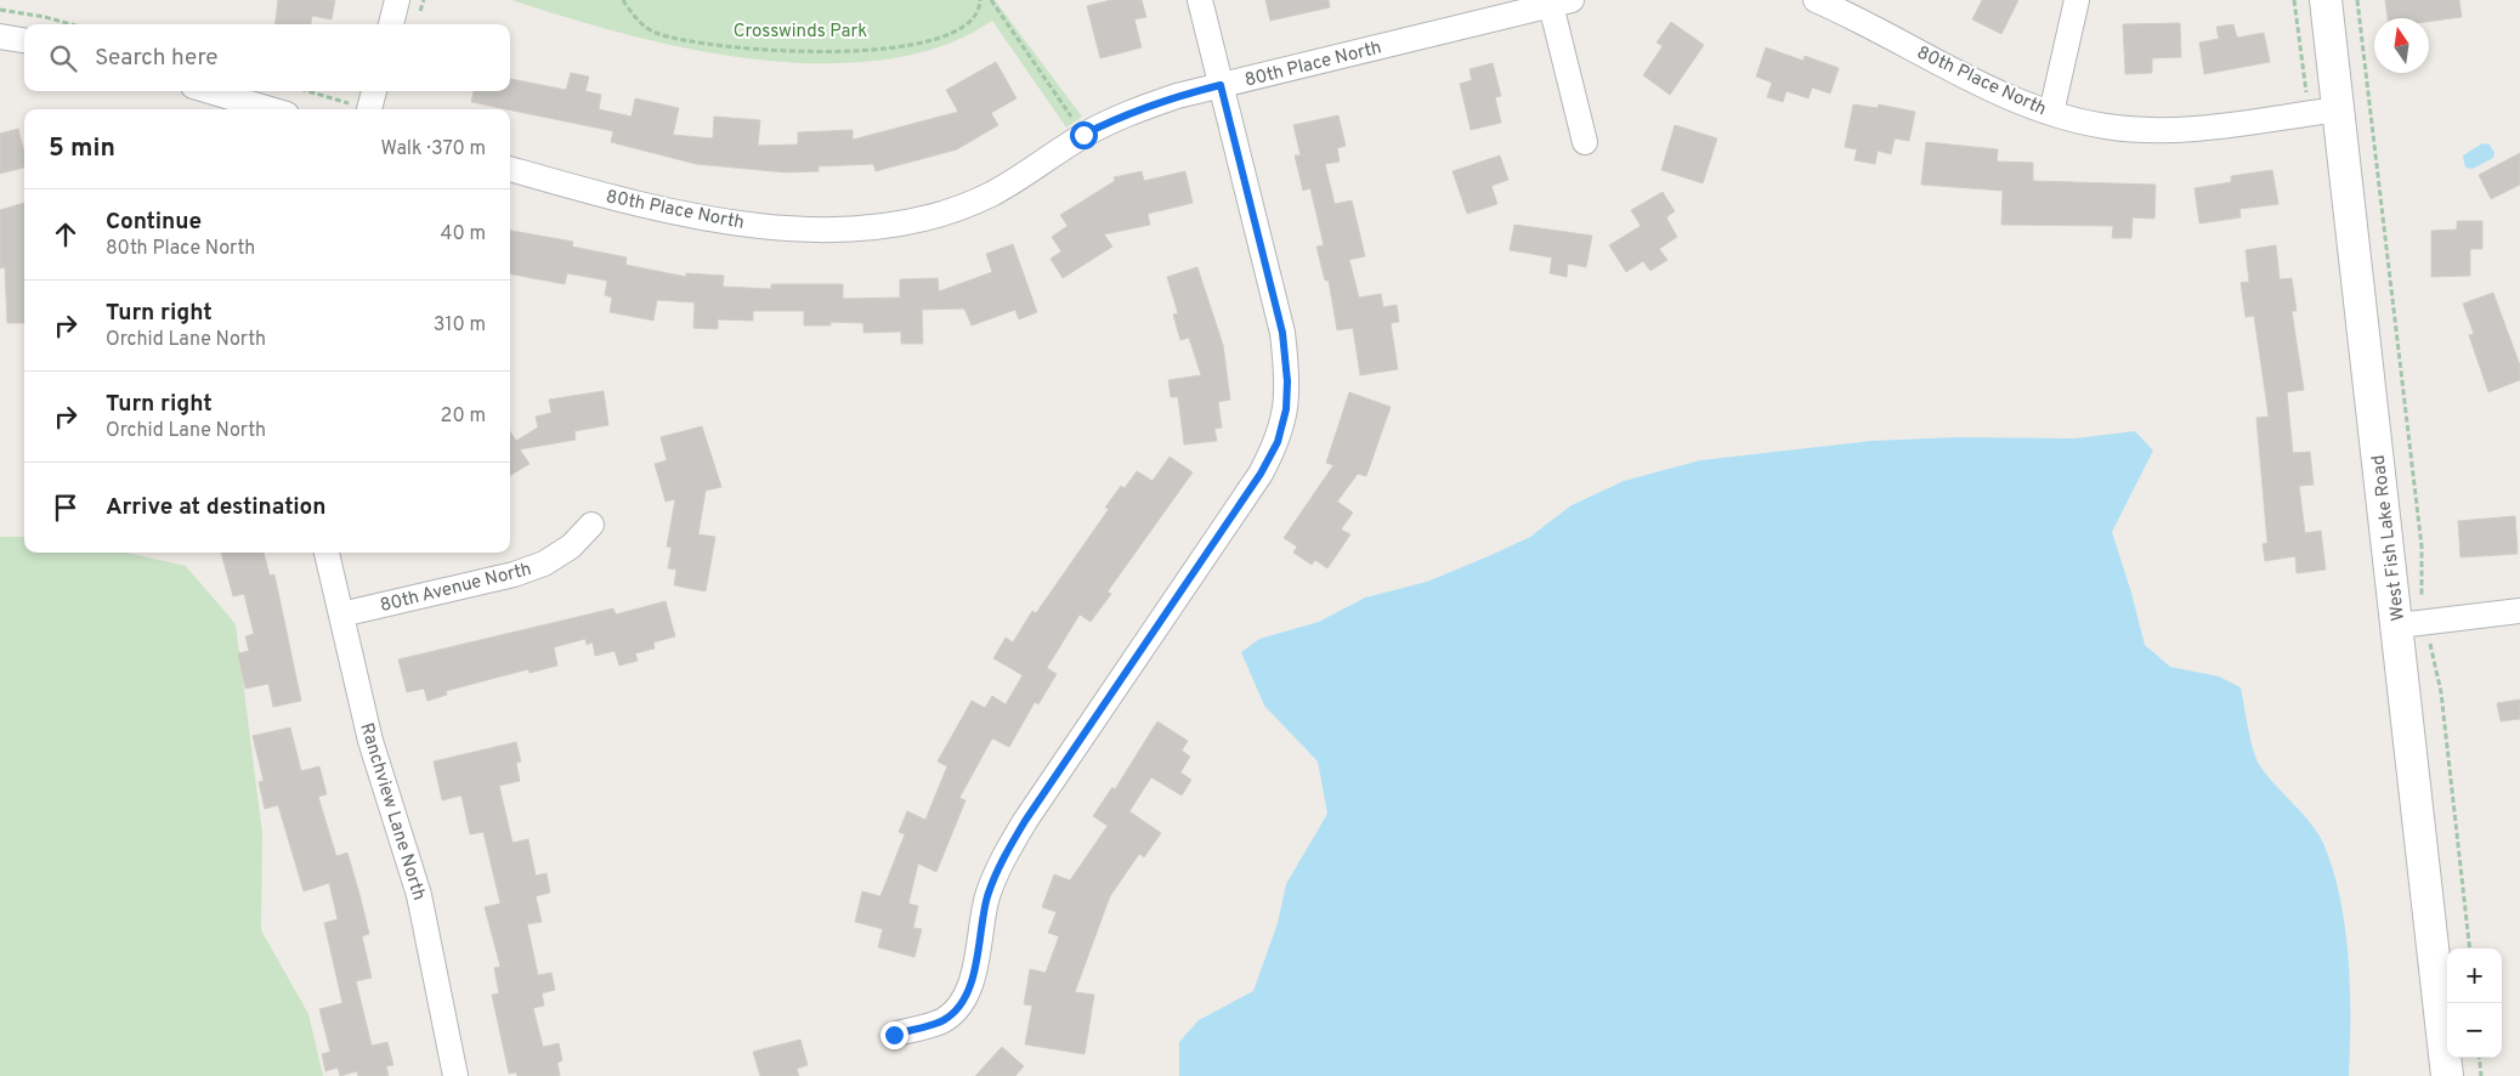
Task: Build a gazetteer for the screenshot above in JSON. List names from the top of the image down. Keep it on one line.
{"streets":{"street":["80th Place North","West Fish Lake Road","80th Avenue North","Ranchview Lane North"]},"crossings":[["80th Place North","West Fish Lake Road"],["80th Avenue North","Ranchview Lane North"]],"parks":["Crosswinds Park"],"north":"top","page":{"search":"Search here","heading":["5 min","Walk · 370 m"],"list":[["Continue","80th Place North","40 m"],["Turn right","Orchid Lane North","310 m"],["Turn right","Orchid Lane North","20 m"],"Arrive at destination"],"map_buttons":["+","−"]}}
